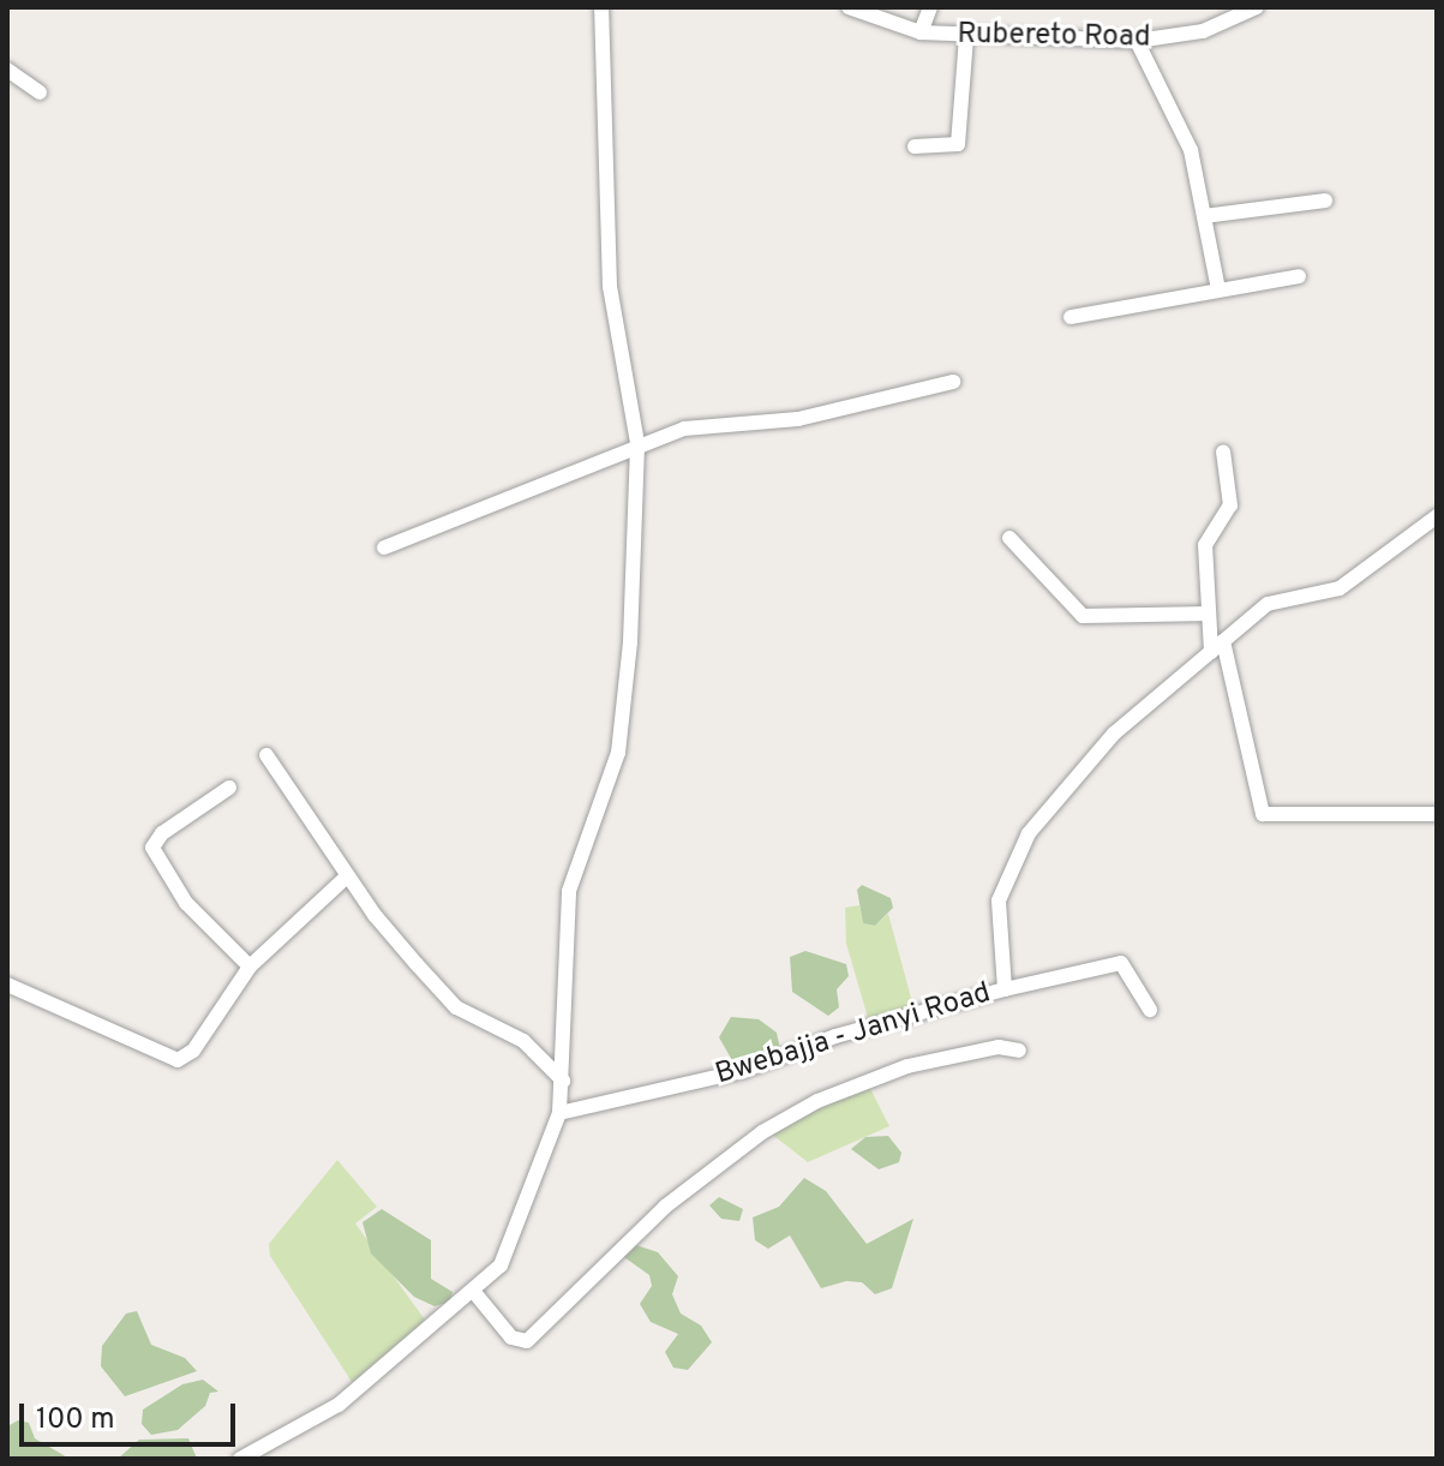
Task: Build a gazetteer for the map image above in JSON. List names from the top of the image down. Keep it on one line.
{"streets":{"street":["Rubereto Road","Bwebajja - Janyi Road"]},"scale_bar":"100 m"}
